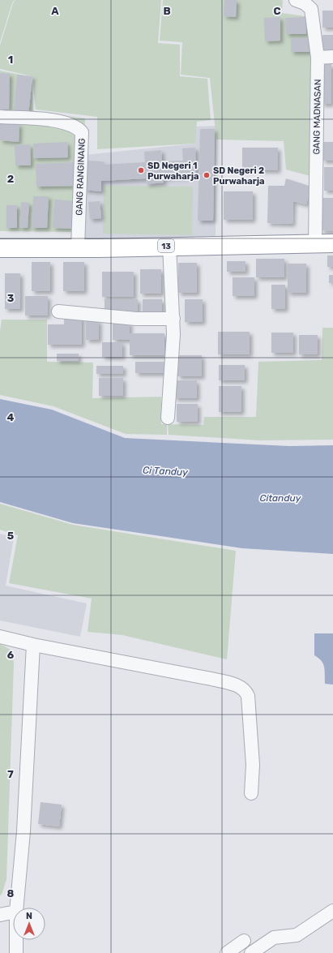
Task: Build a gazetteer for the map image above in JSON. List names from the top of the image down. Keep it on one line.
{"streets":{"highway":["13"],"street":["GANG MADNASAN","GANG RANGINANG"]},"crossings":[["GANG MADNASAN","13"],["GANG RANGINANG","13"]],"water":["Ci Tanduy","Citanduy"],"places":["SD Negeri 1 Purwaharja","SD Negeri 2 Purwaharja"],"north":"top","grid":{"columns":["A","B","C"],"rows":["1","2","3","4","5","6","7","8"]}}
